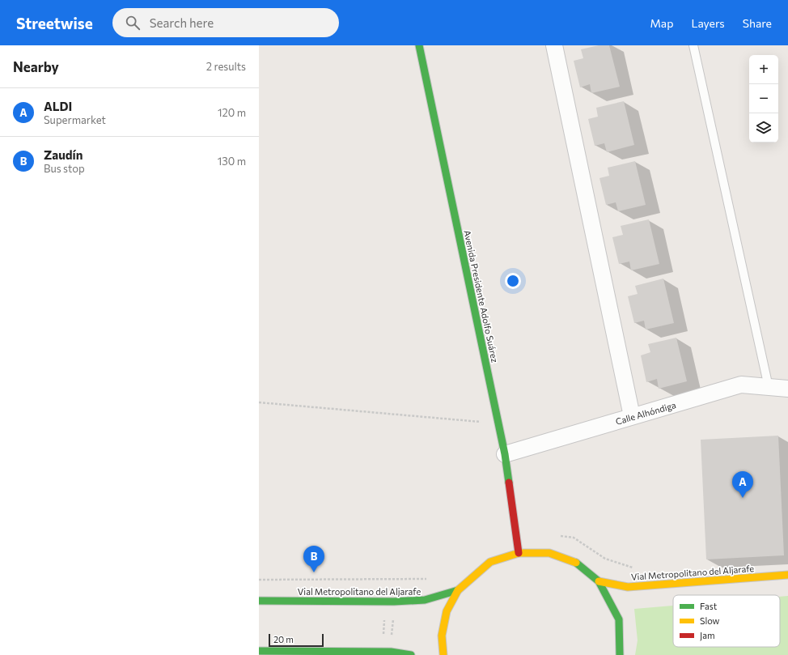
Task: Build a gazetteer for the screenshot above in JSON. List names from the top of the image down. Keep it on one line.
{"streets":{"main road":["Avenida Presidente Adolfo Suárez","Vial Metropolitano del Aljarafe"],"street":["Calle Alhóndiga"]},"crossings":[["Avenida Presidente Adolfo Suárez","Calle Alhóndiga"],["Avenida Presidente Adolfo Suárez","Vial Metropolitano del Aljarafe"]],"legend":["Fast","Slow","Jam"],"scale_bar":"20 m","page":{"header":"Streetwise","search":"Search here","nav":["Map","Layers","Share"],"heading":["Nearby","2 results"],"map_buttons":["+","−"],"list":[{"mark":"A","name":"ALDI","note":"Supermarket","value":"120 m"},{"mark":"B","name":"Zaudín","note":"Bus stop","value":"130 m"}],"pins":["A","B"],"scale":"20 m"}}
